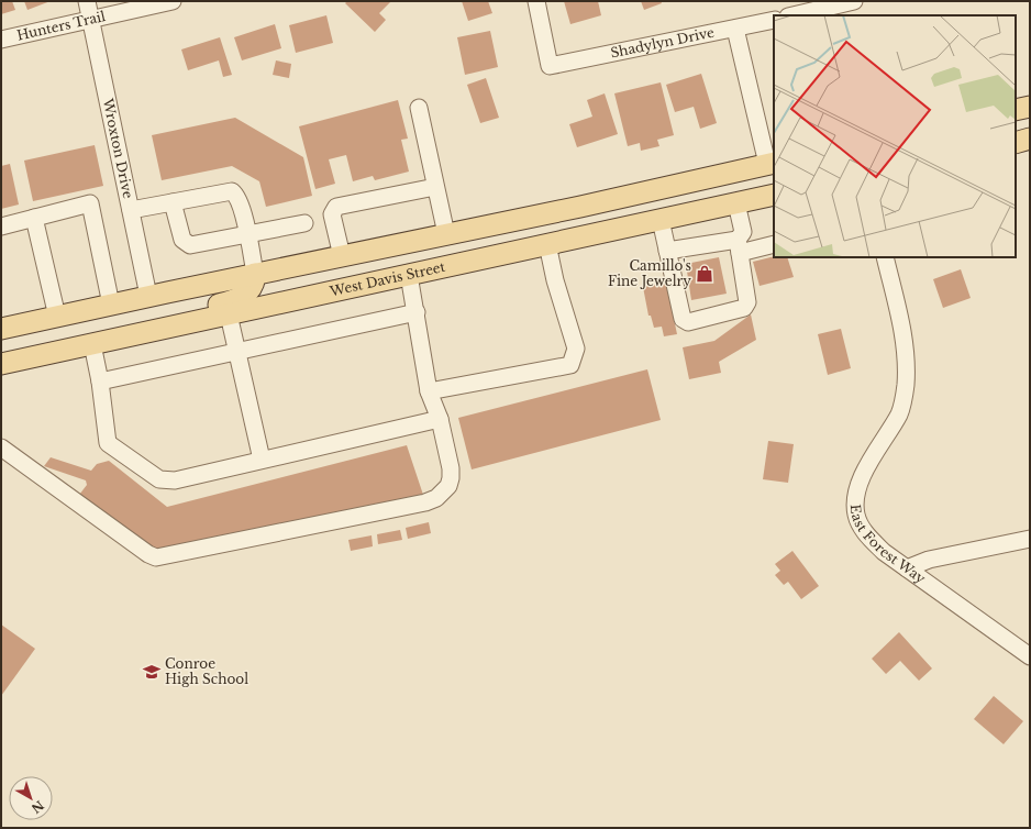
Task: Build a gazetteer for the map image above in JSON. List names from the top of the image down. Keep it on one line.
{"streets":{"main road":["West Davis Street"],"street":["Hunters Trail","Shadylyn Drive","Wroxton Drive","East Forest Way"]},"crossings":[["Hunters Trail","Wroxton Drive"]],"places":{"shop":["Camillo's Fine Jewelry"],"school or university":["Conroe High School"]},"north":"bottom right"}
